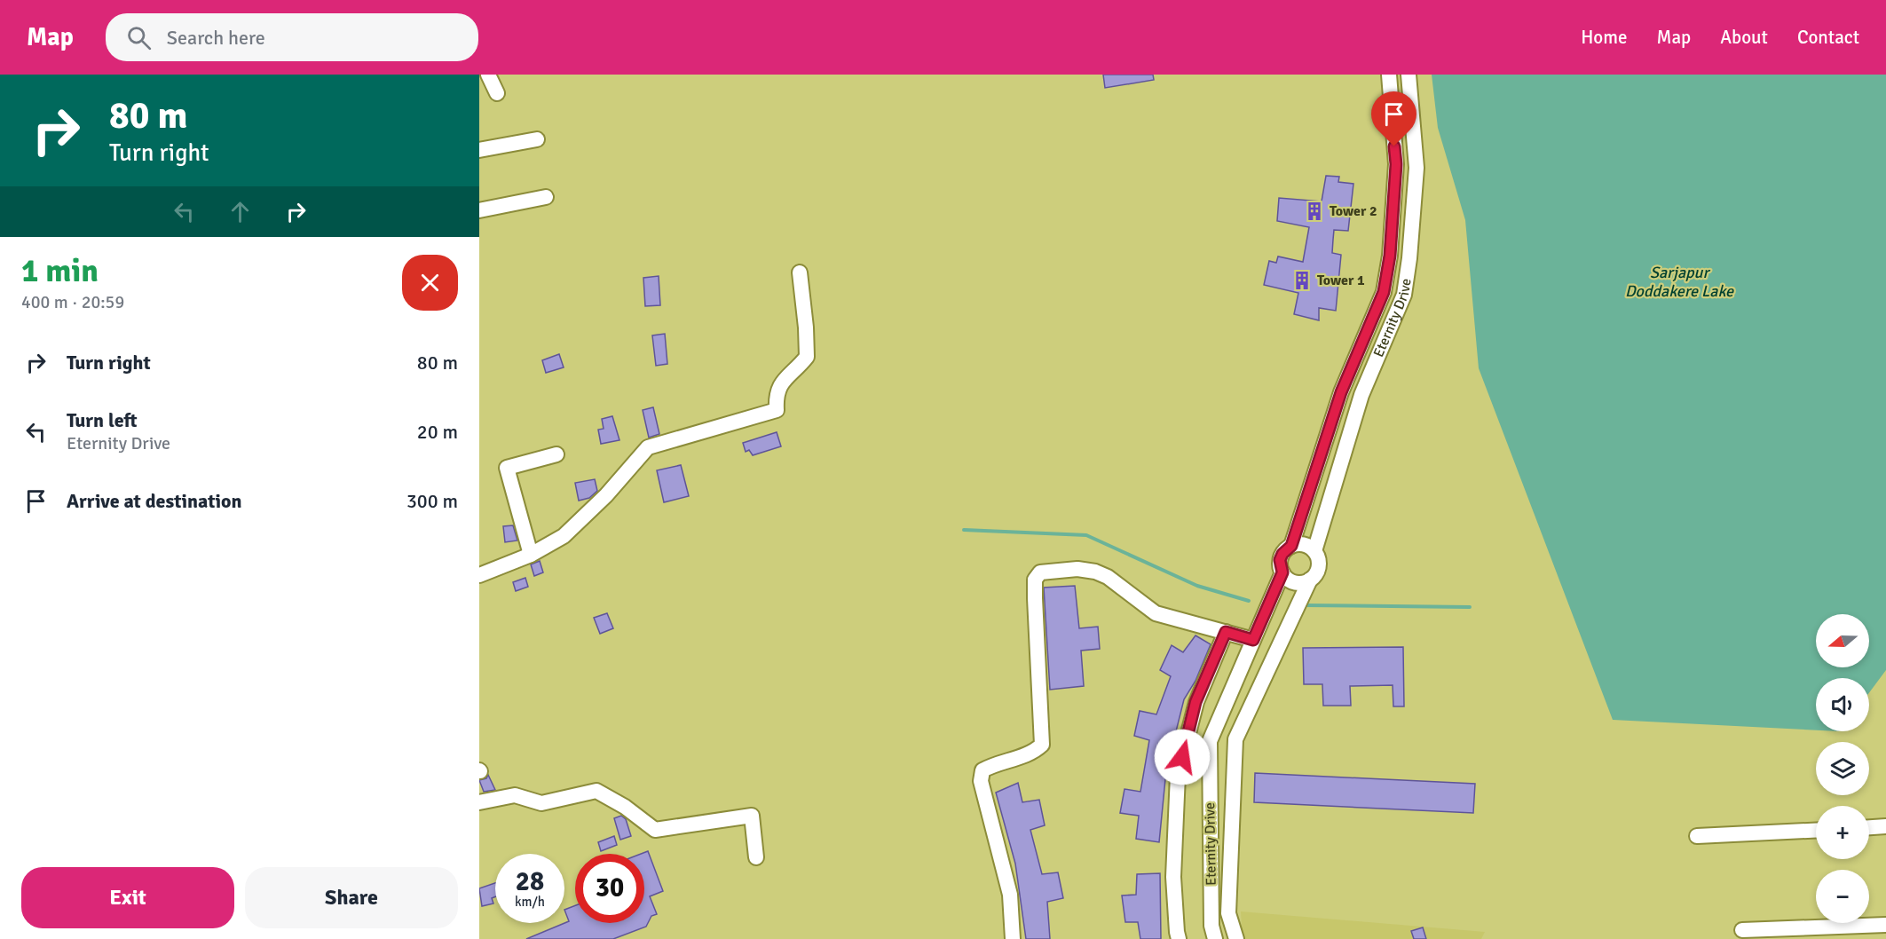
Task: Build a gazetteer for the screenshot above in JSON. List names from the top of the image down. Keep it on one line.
{"streets":{"street":["Eternity Drive"]},"water":["Sarjapur Doddakere Lake"],"places":{"building":["Tower 2","Tower 1"]},"north":"left","page":{"header":"Map","search":"Search here","nav":["Home","Map","About","Contact"],"turn":["80 m","Turn right"],"heading":["1 min","400 m · 20:59"],"list":[{"name":"Turn right","value":"80 m"},{"name":"Turn left","note":"Eternity Drive","value":"20 m"},{"name":"Arrive at destination","value":"300 m"}],"map_buttons":["+","−"],"speed":"28 km/h","limit":"30","buttons":["Exit","Share"]}}
